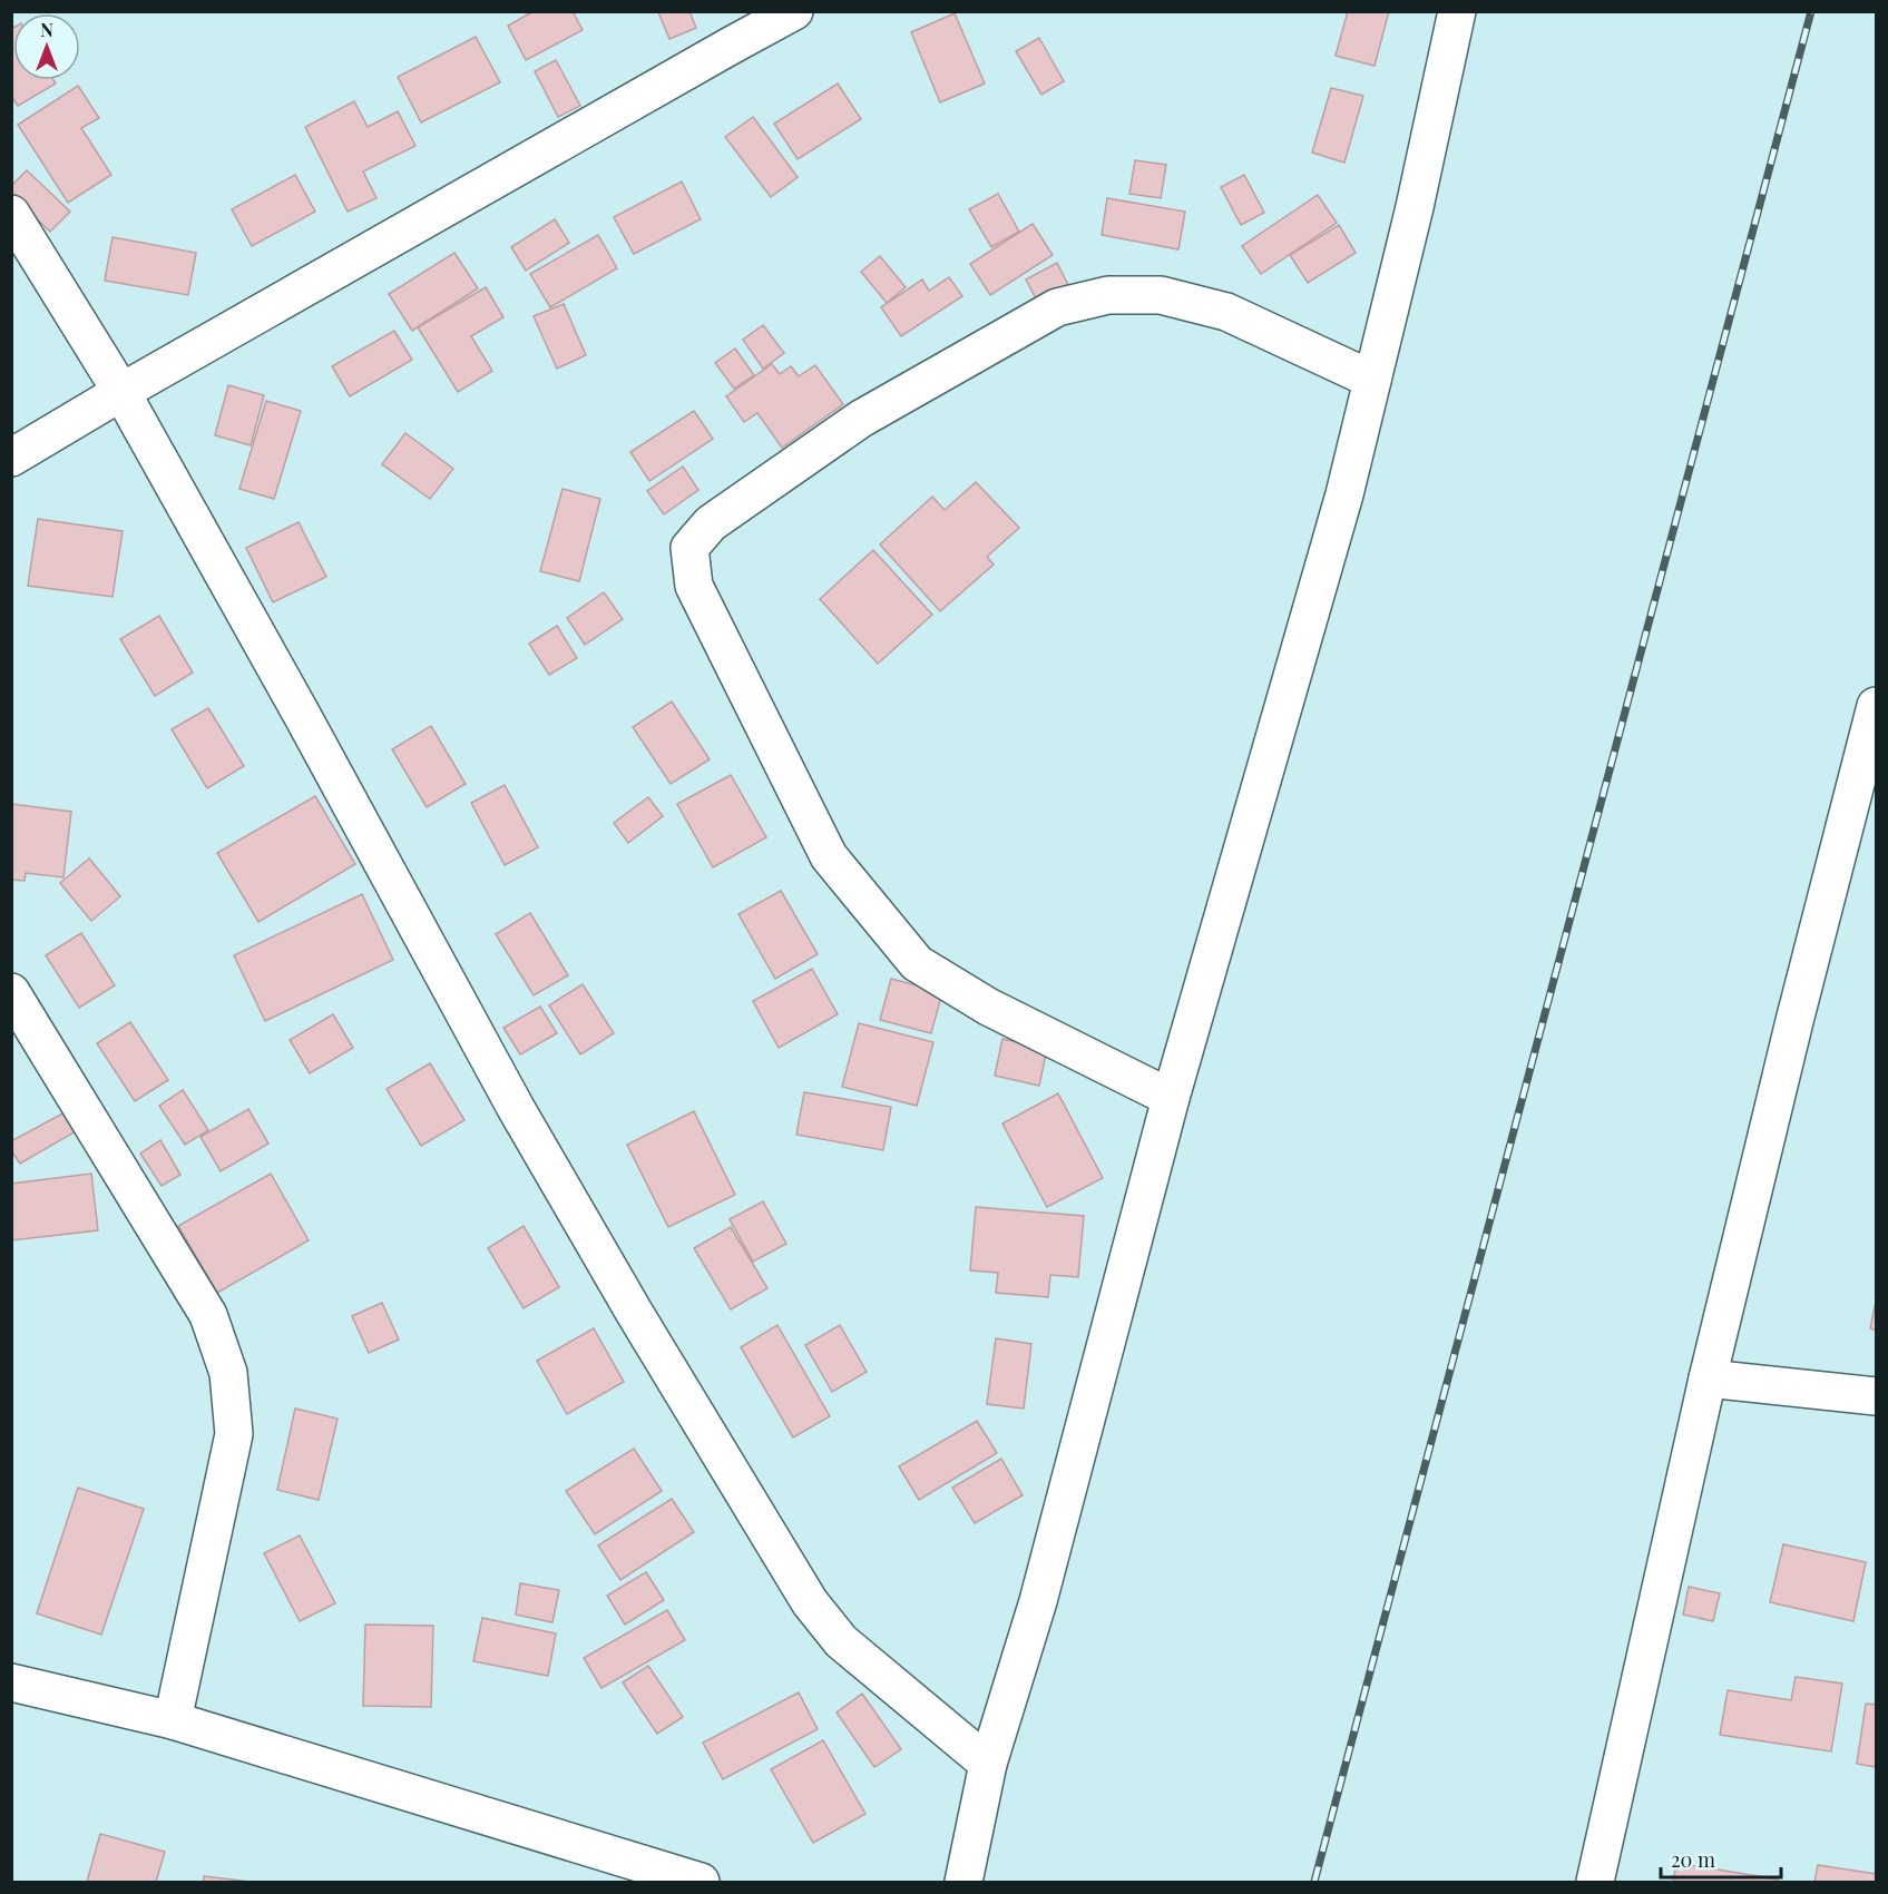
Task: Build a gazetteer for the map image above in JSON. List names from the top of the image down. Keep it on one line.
{"scale_bar":"20 m","north":"top"}
